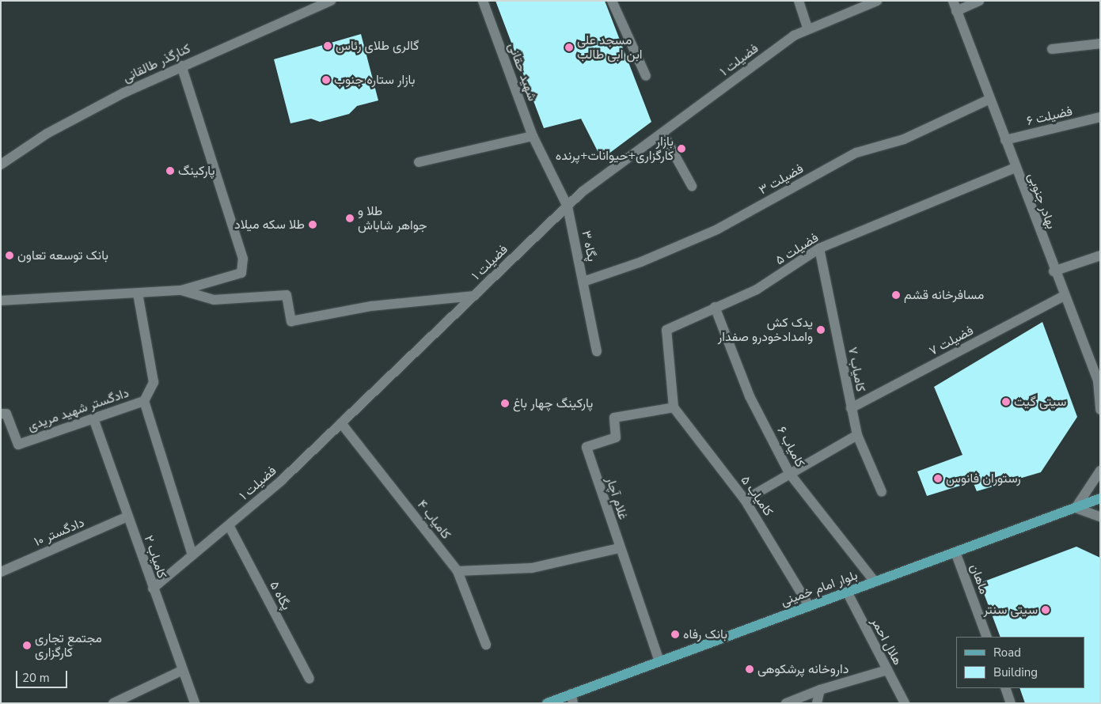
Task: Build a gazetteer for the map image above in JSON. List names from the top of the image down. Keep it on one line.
{"streets":{"main road":["بلوار امام خمینی"],"street":["فضیلت ۱","کنارگذر طالقانی","شهید حقانی","فضیلت ۶","فضیلت ۳","بهادر جنوبی","پگاه ۳","فضیلت ۵","فضیلت ۷","کامیاب ۷","دادگستر شهید مریدی","کامیاب ۶","کامیاب ۵","غلام آچار","کامیاب ۴","دادگستر ۱۰","کامیاب ۲","ماهان","پگاه ۵","هلال احمر"]},"crossings":[["فضیلت ۱","پگاه ۳"],["فضیلت ۱","کامیاب ۴"],["فضیلت ۱","کامیاب ۲"],["فضیلت ۱","پگاه ۵"],["شهید حقانی","پگاه ۳"],["فضیلت ۶","بهادر جنوبی"],["فضیلت ۳","بهادر جنوبی"],["فضیلت ۳","پگاه ۳"],["بهادر جنوبی","فضیلت ۵"],["بهادر جنوبی","فضیلت ۷"],["فضیلت ۵","کامیاب ۷"],["فضیلت ۵","کامیاب ۶"],["فضیلت ۵","کامیاب ۵"],["فضیلت ۵","غلام آچار"],["فضیلت ۷","کامیاب ۷"],["دادگستر شهید مریدی","کامیاب ۲"],["کامیاب ۶","بلوار امام خمینی"],["کامیاب ۵","غلام آچار"],["کامیاب ۵","بلوار امام خمینی"],["غلام آچار","بلوار امام خمینی"],["دادگستر ۱۰","کامیاب ۲"],["ماهان","بلوار امام خمینی"],["بلوار امام خمینی","هلال احمر"]],"places":["گالری طلای رئاس","مسجد علی ابن ابی طالب","بازار ستاره جنوب","بازار کارگزاری+حیوانات+پرنده","پارکینگ","طلا و جواهر شاباش","طلا سکه میلاد","بانک توسعه تعاون","مسافرخانه قشم","یدک کش وامدادخودرو صفدار","سیتی گیت","پارکینگ چهار باغ","رستوران فانوس","سیتی سنتر","بانک رفاه","مجتمع تجاری کارگزاری","داروخانه پرشکوهی"],"legend":["Road","Building"],"scale_bar":"20 m"}
